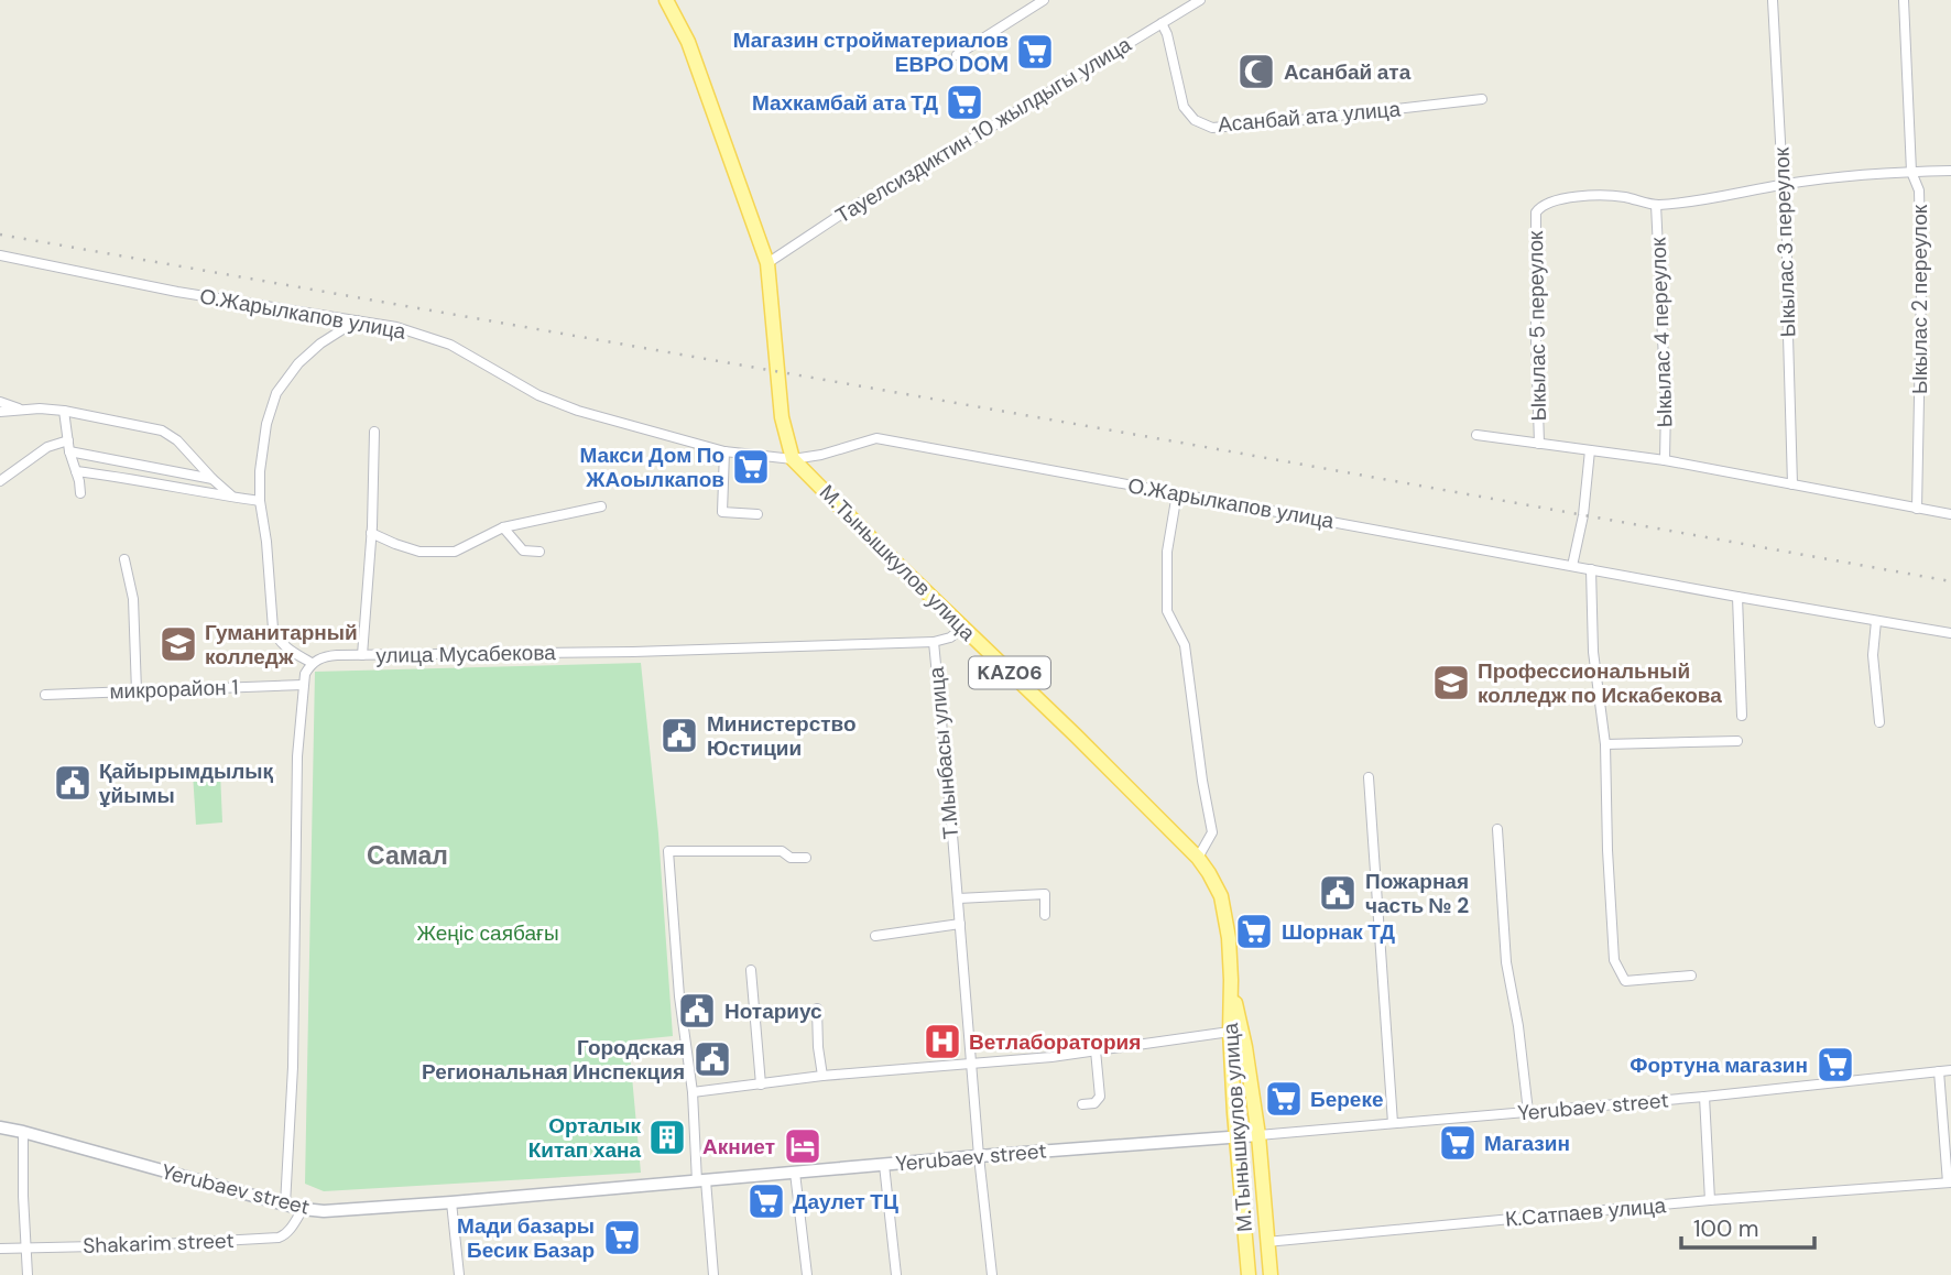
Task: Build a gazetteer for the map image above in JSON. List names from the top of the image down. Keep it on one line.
{"streets":{"main road":["М.Тынышкулов улица","KАZ06","Yerubaev street"],"street":["Асанбай ата улица","Тауелсиздиктин 10 жылдыгы улица","Ыкылас 3 переулок","Ыкылас 2 переулок","О.Жарылкапов улица","Ыкылас 5 переулок","Ыкылас 4 переулок","улица Мусабекова","микрорайон 1","Т.Мынбасы улица","К.Сатпаев улица","Shakarim street"]},"crossings":[["Асанбай ата улица","Тауелсиздиктин 10 жылдыгы улица"],["Тауелсиздиктин 10 жылдыгы улица","М.Тынышкулов улица"],["Тауелсиздиктин 10 жылдыгы улица","KАZ06"],["О.Жарылкапов улица","М.Тынышкулов улица"],["Ыкылас 5 переулок","Ыкылас 4 переулок"],["М.Тынышкулов улица","KАZ06"],["М.Тынышкулов улица","Т.Мынбасы улица"],["М.Тынышкулов улица","Yerubaev street"],["М.Тынышкулов улица","К.Сатпаев улица"],["улица Мусабекова","Т.Мынбасы улица"],["Т.Мынбасы улица","Yerubaev street"],["Yerubaev street","Shakarim street"]],"districts":["Самал"],"parks":["Жеңіс саябағы"],"places":{"supermarket":["Магазин стройматериалов ЕВРО DOM","Махкамбай ата ТД","Макси Дом По ЖАоылкапов","Шорнак ТД","Фортуна магазин","Береке","Магазин","Даулет ТЦ","Мади базары Бесик Базар"],"mosque":["Асанбай ата"],"school or university":["Гуманитарный колледж","Профессиональный колледж по Искабекова"],"public building":["Министерство Юстиции","Қайырымдылық ұйымы","Пожарная часть № 2","Нотариус","Городская Региональная Инспекция"],"hospital":["Ветлаборатория"],"building":["Орталык Китап хана"],"hotel":["Акниет"]},"scale_bar":"100 m"}
